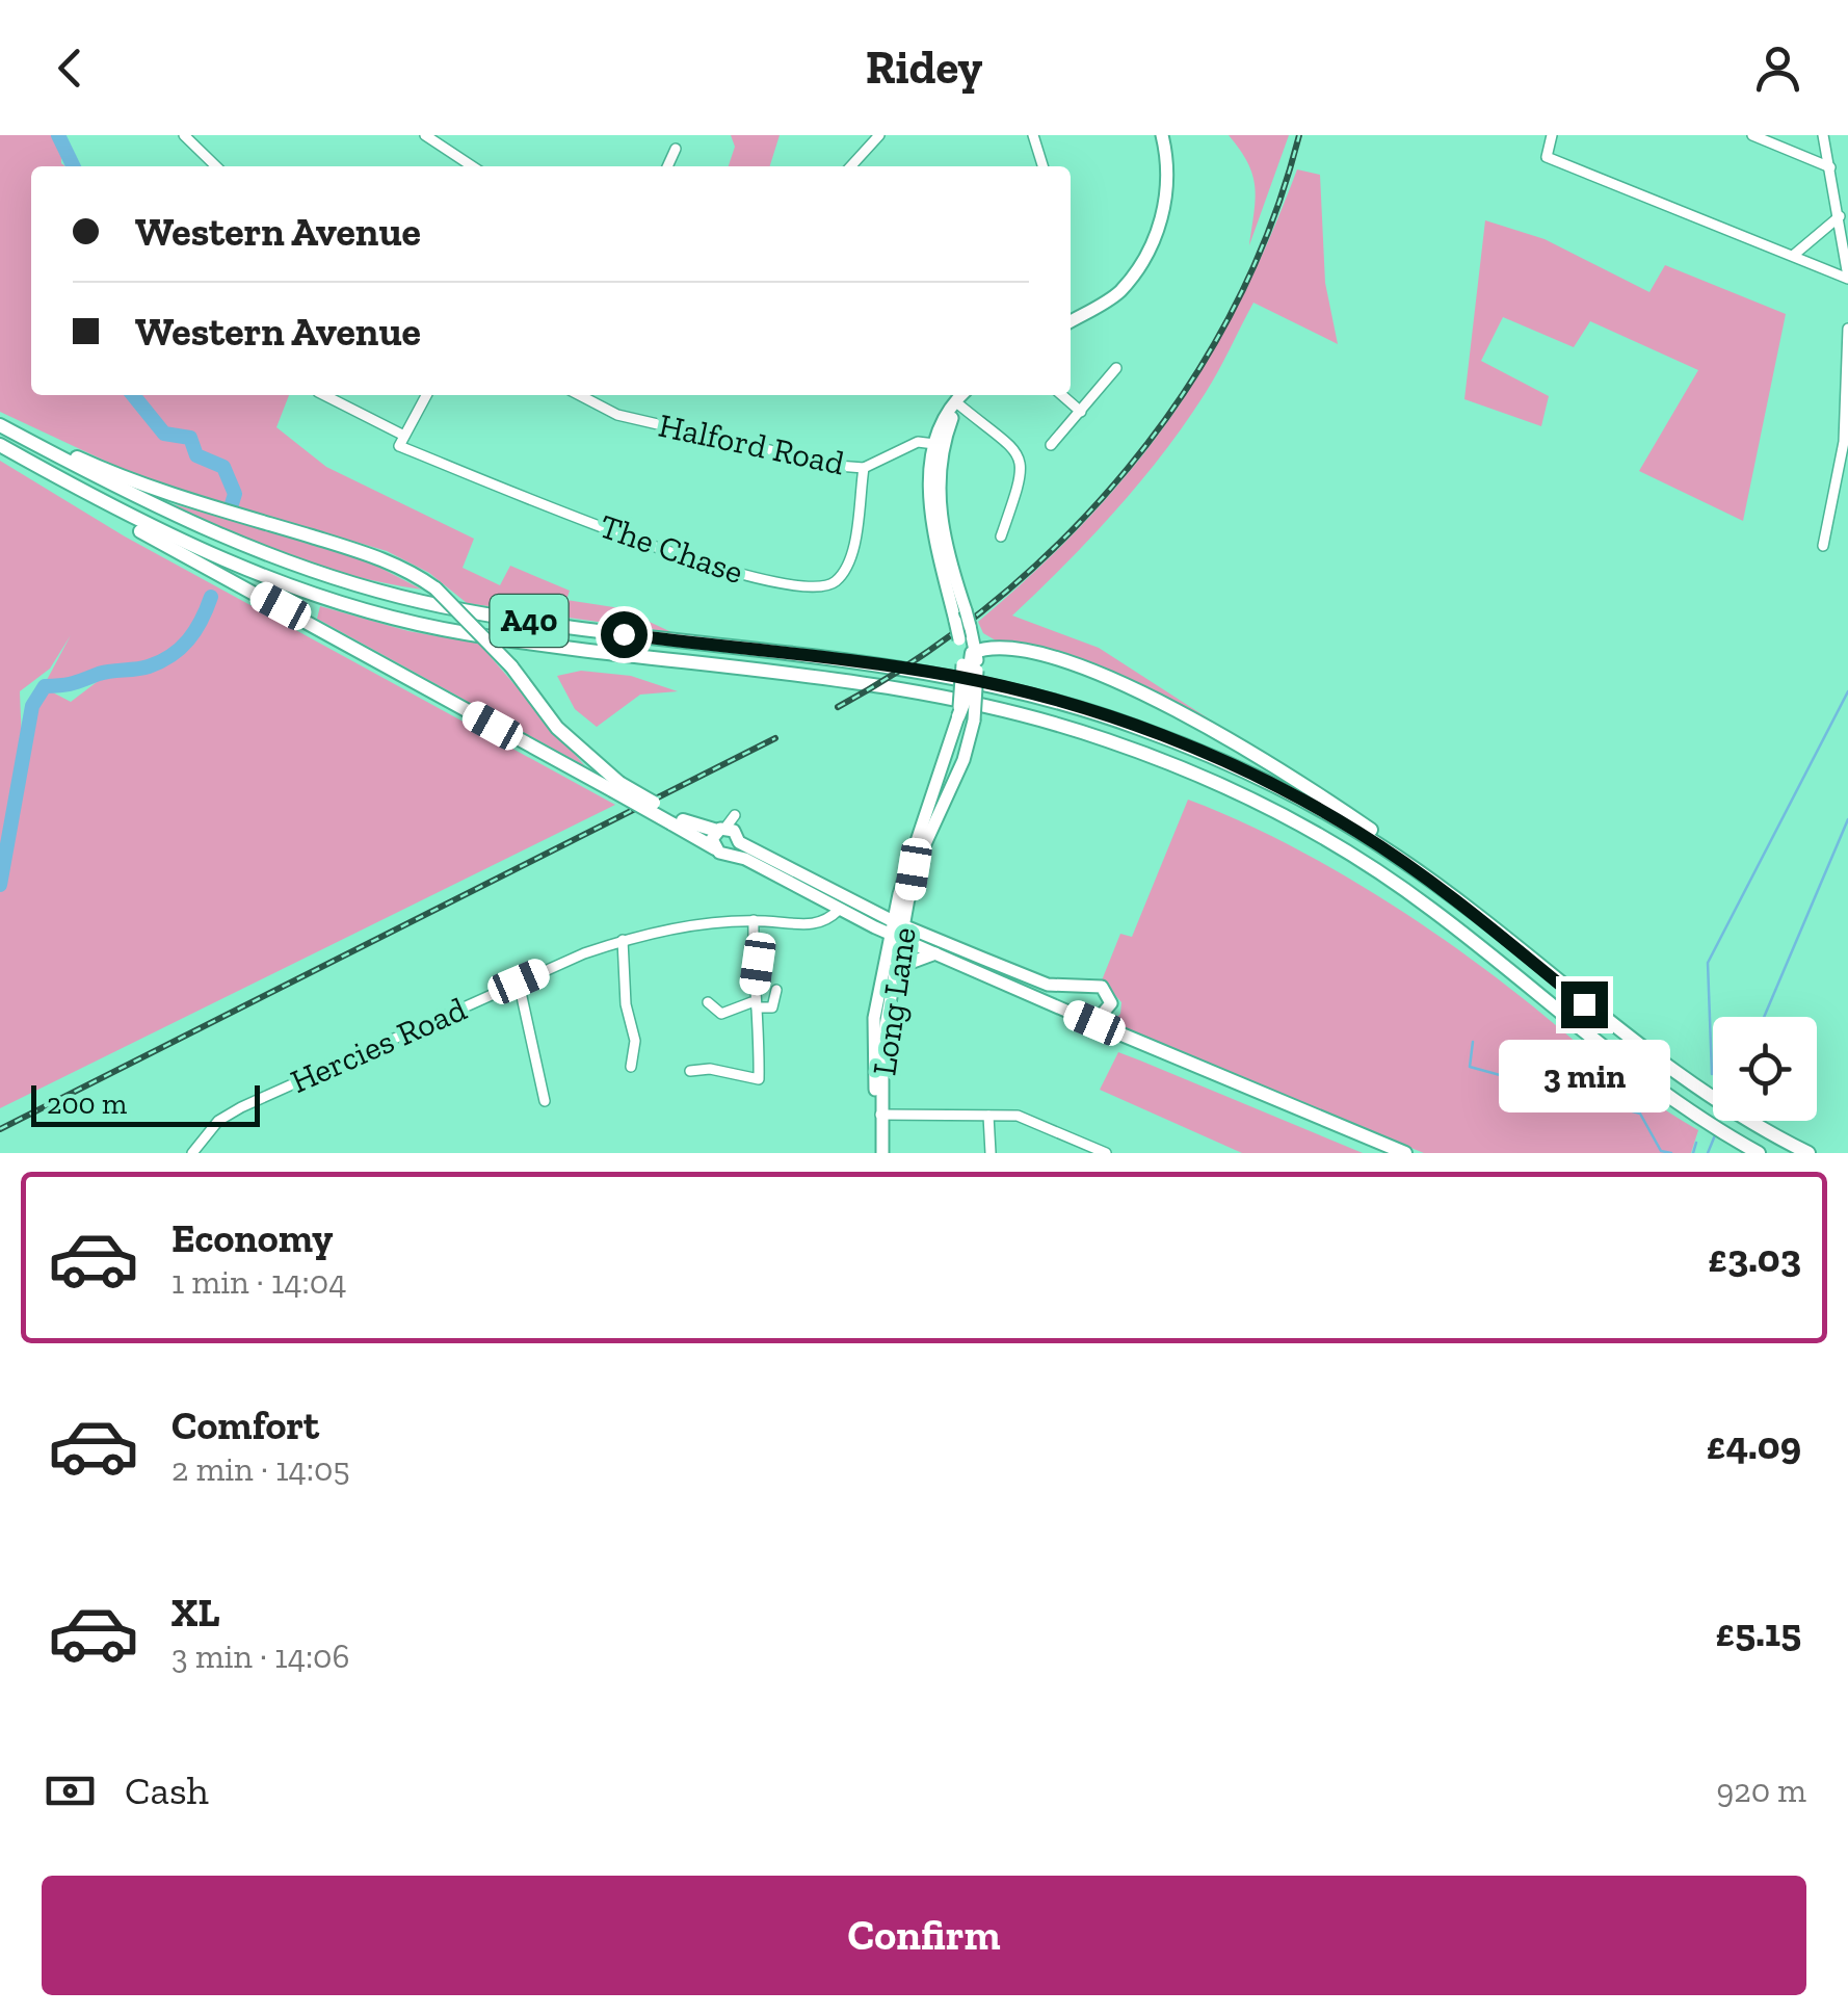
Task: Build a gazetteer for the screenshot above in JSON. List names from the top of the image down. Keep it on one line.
{"streets":{"highway":["A40"],"main road":["Long Lane"],"street":["Halford Road","The Chase","Hercies Road"]},"crossings":[["Halford Road","The Chase"],["Halford Road","Long Lane"]],"scale_bar":"200 m","page":{"header":"Ridey","banner":["Western Avenue","Western Avenue"],"bubble":"3 min","scale":"200 m","list":[{"name":"Economy","note":"1 min · 14:04","value":"£3.03"},{"name":"Comfort","note":"2 min · 14:05","value":"£4.09"},{"name":"XL","note":"3 min · 14:06","value":"£5.15"}],"pay":["Cash","920 m"],"buttons":"Confirm"}}
